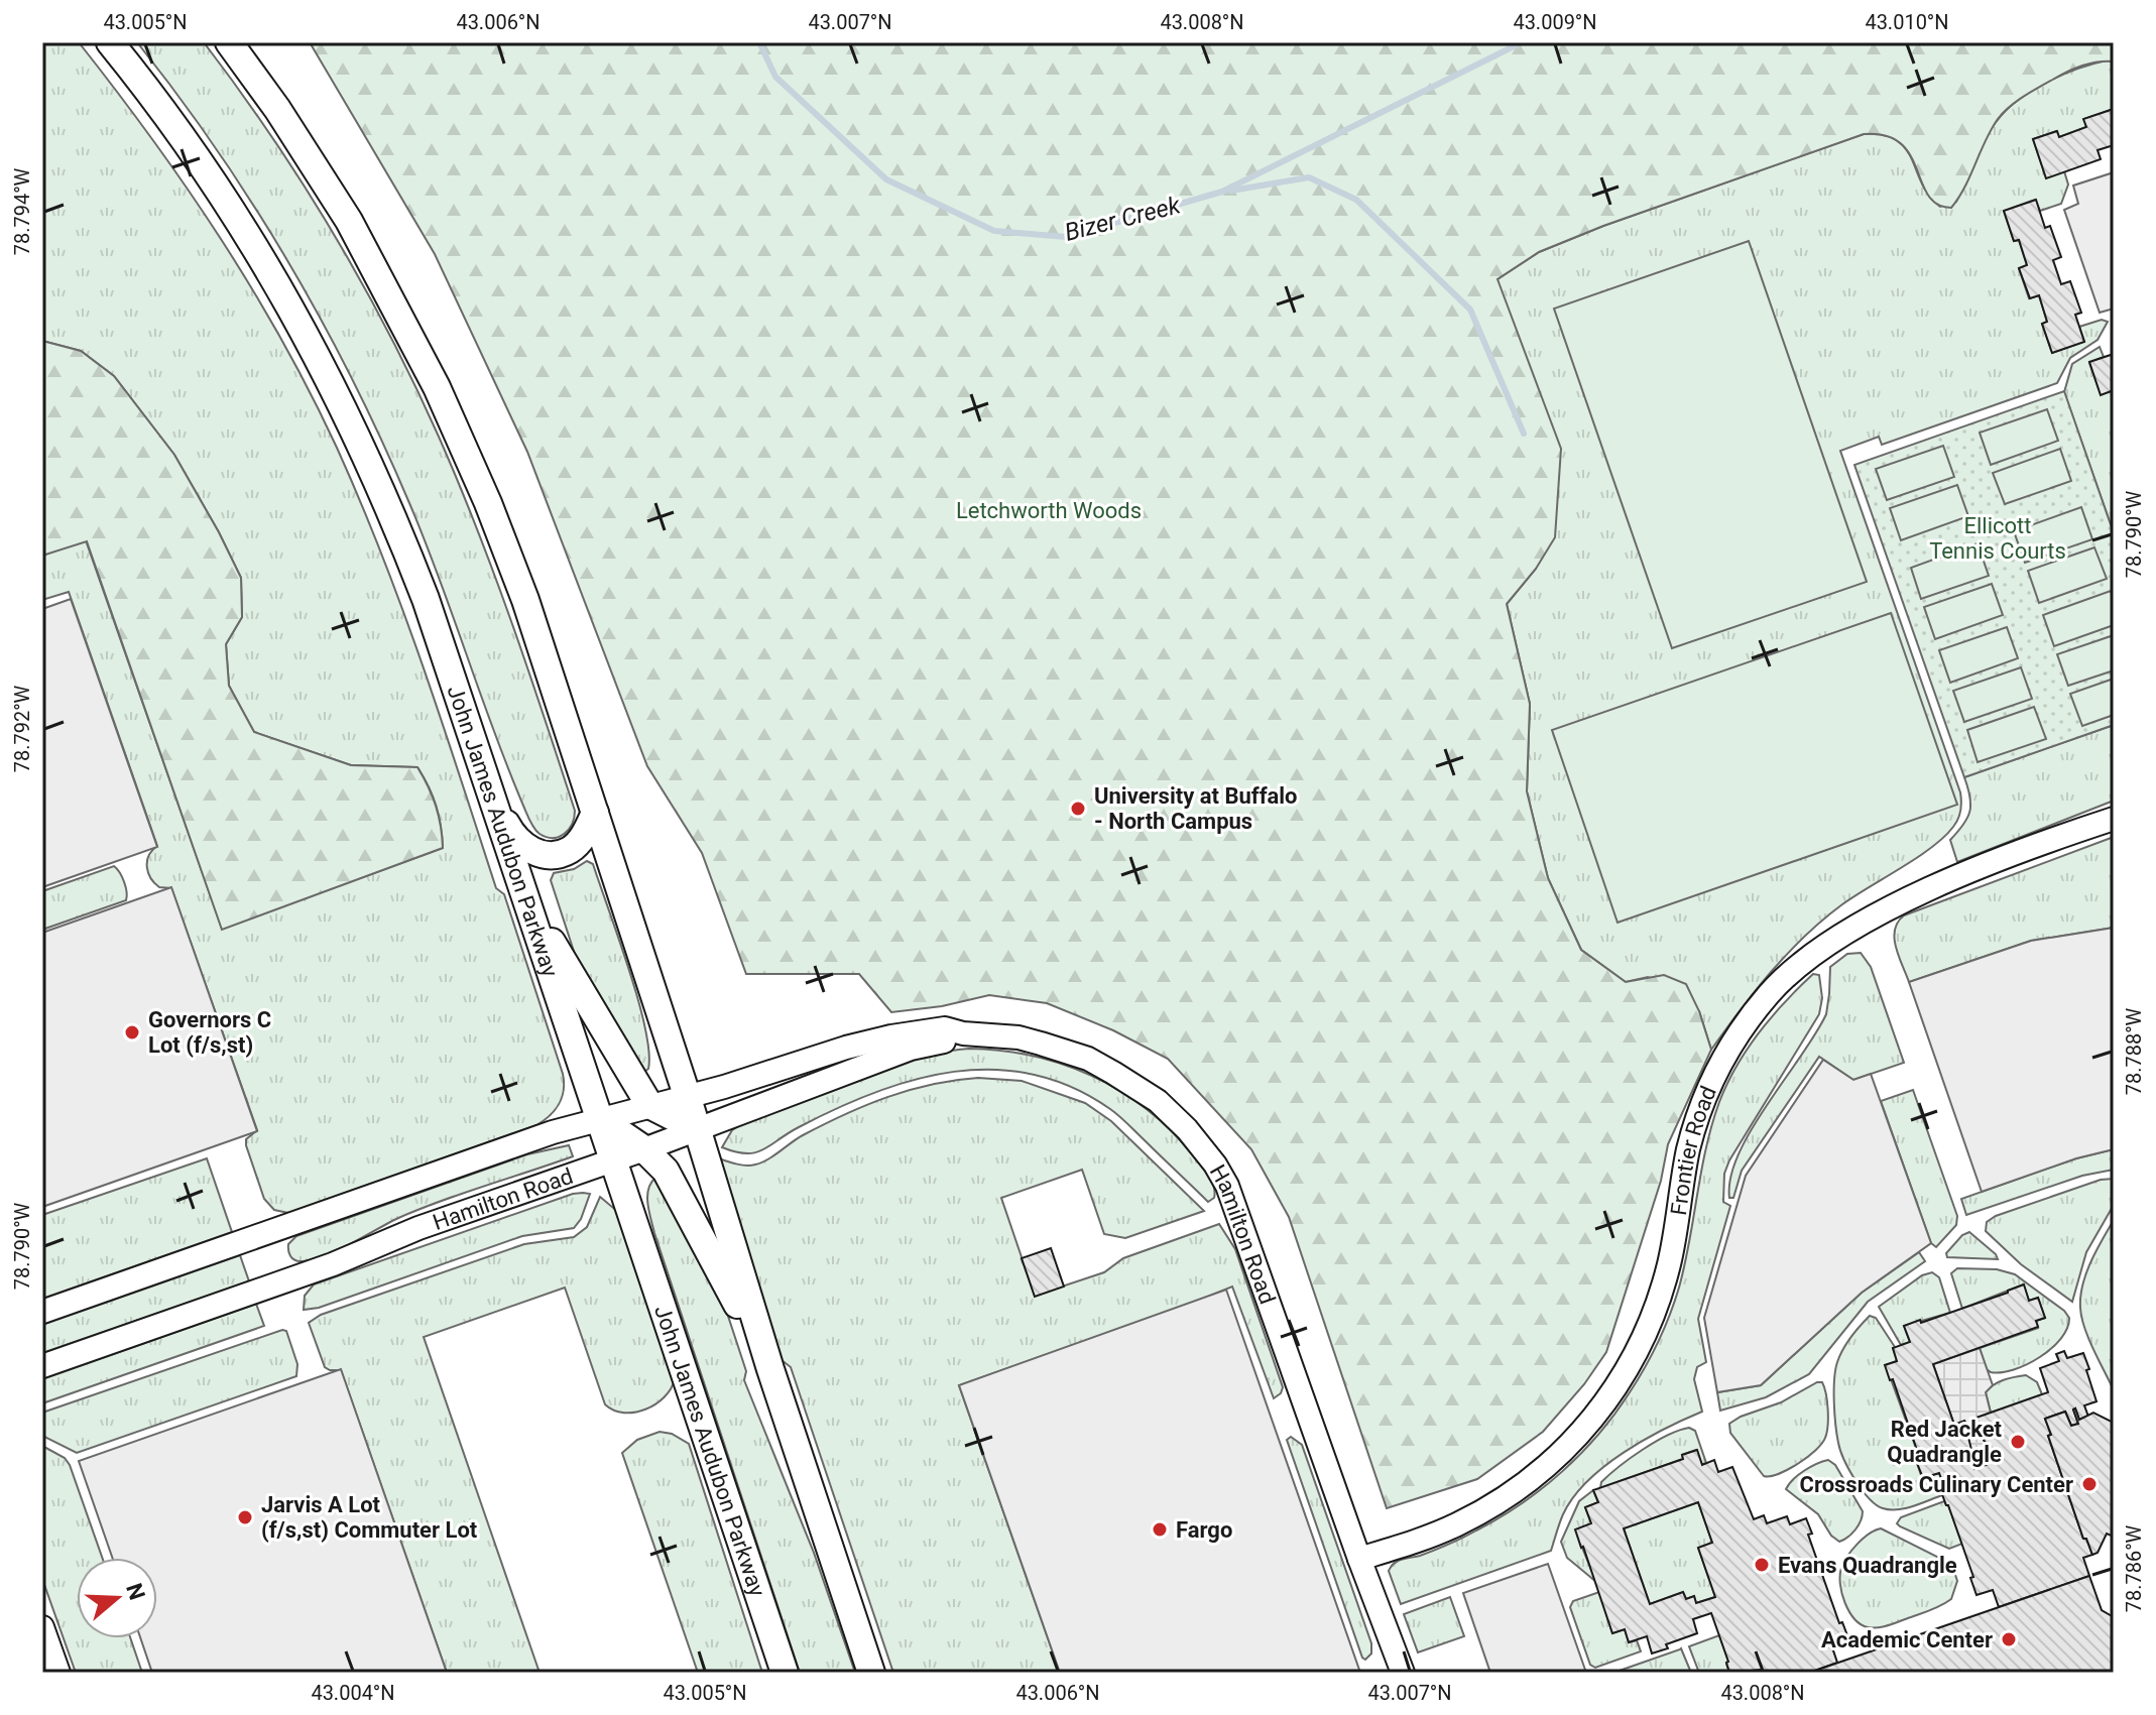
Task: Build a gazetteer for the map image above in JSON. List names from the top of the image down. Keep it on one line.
{"streets":{"main road":["John James Audubon Parkway"],"street":["Frontier Road","Hamilton Road"]},"crossings":[["John James Audubon Parkway","Hamilton Road"],["Frontier Road","Hamilton Road"]],"water":["Bizer Creek"],"parks":["Letchworth Woods","Ellicott Tennis Courts"],"places":["University at Buffalo - North Campus","Governors C Lot (f/s,st)","Red Jacket Quadrangle","Crossroads Culinary Center","Jarvis A Lot (f/s,st) Commuter Lot","Fargo","Evans Quadrangle","Academic Center"],"north":"right","coordinates":["43.005°N","43.006°N","43.007°N","43.008°N","43.009°N","43.010°N","78.794°W","78.790°W","78.792°W","78.788°W","78.786°W","43.004°N"]}
